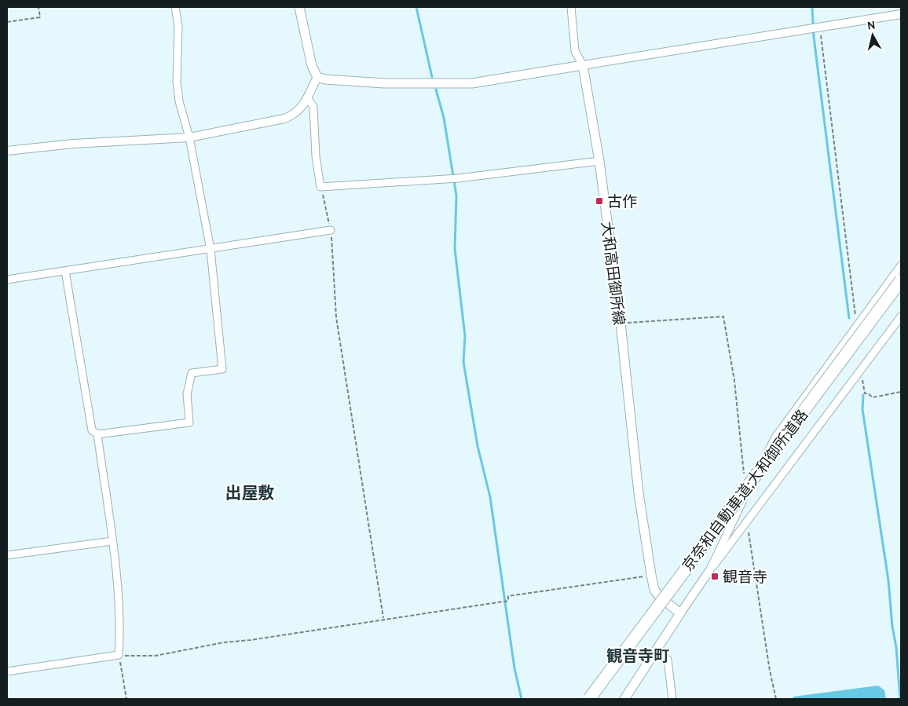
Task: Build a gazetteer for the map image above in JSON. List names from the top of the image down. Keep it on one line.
{"streets":{"highway":["京奈和自動車道;大和御所道路"],"main road":["大和高田御所線"]},"districts":["出屋敷","観音寺町"],"places":{"transit":["古作","観音寺"]},"north":"top"}
